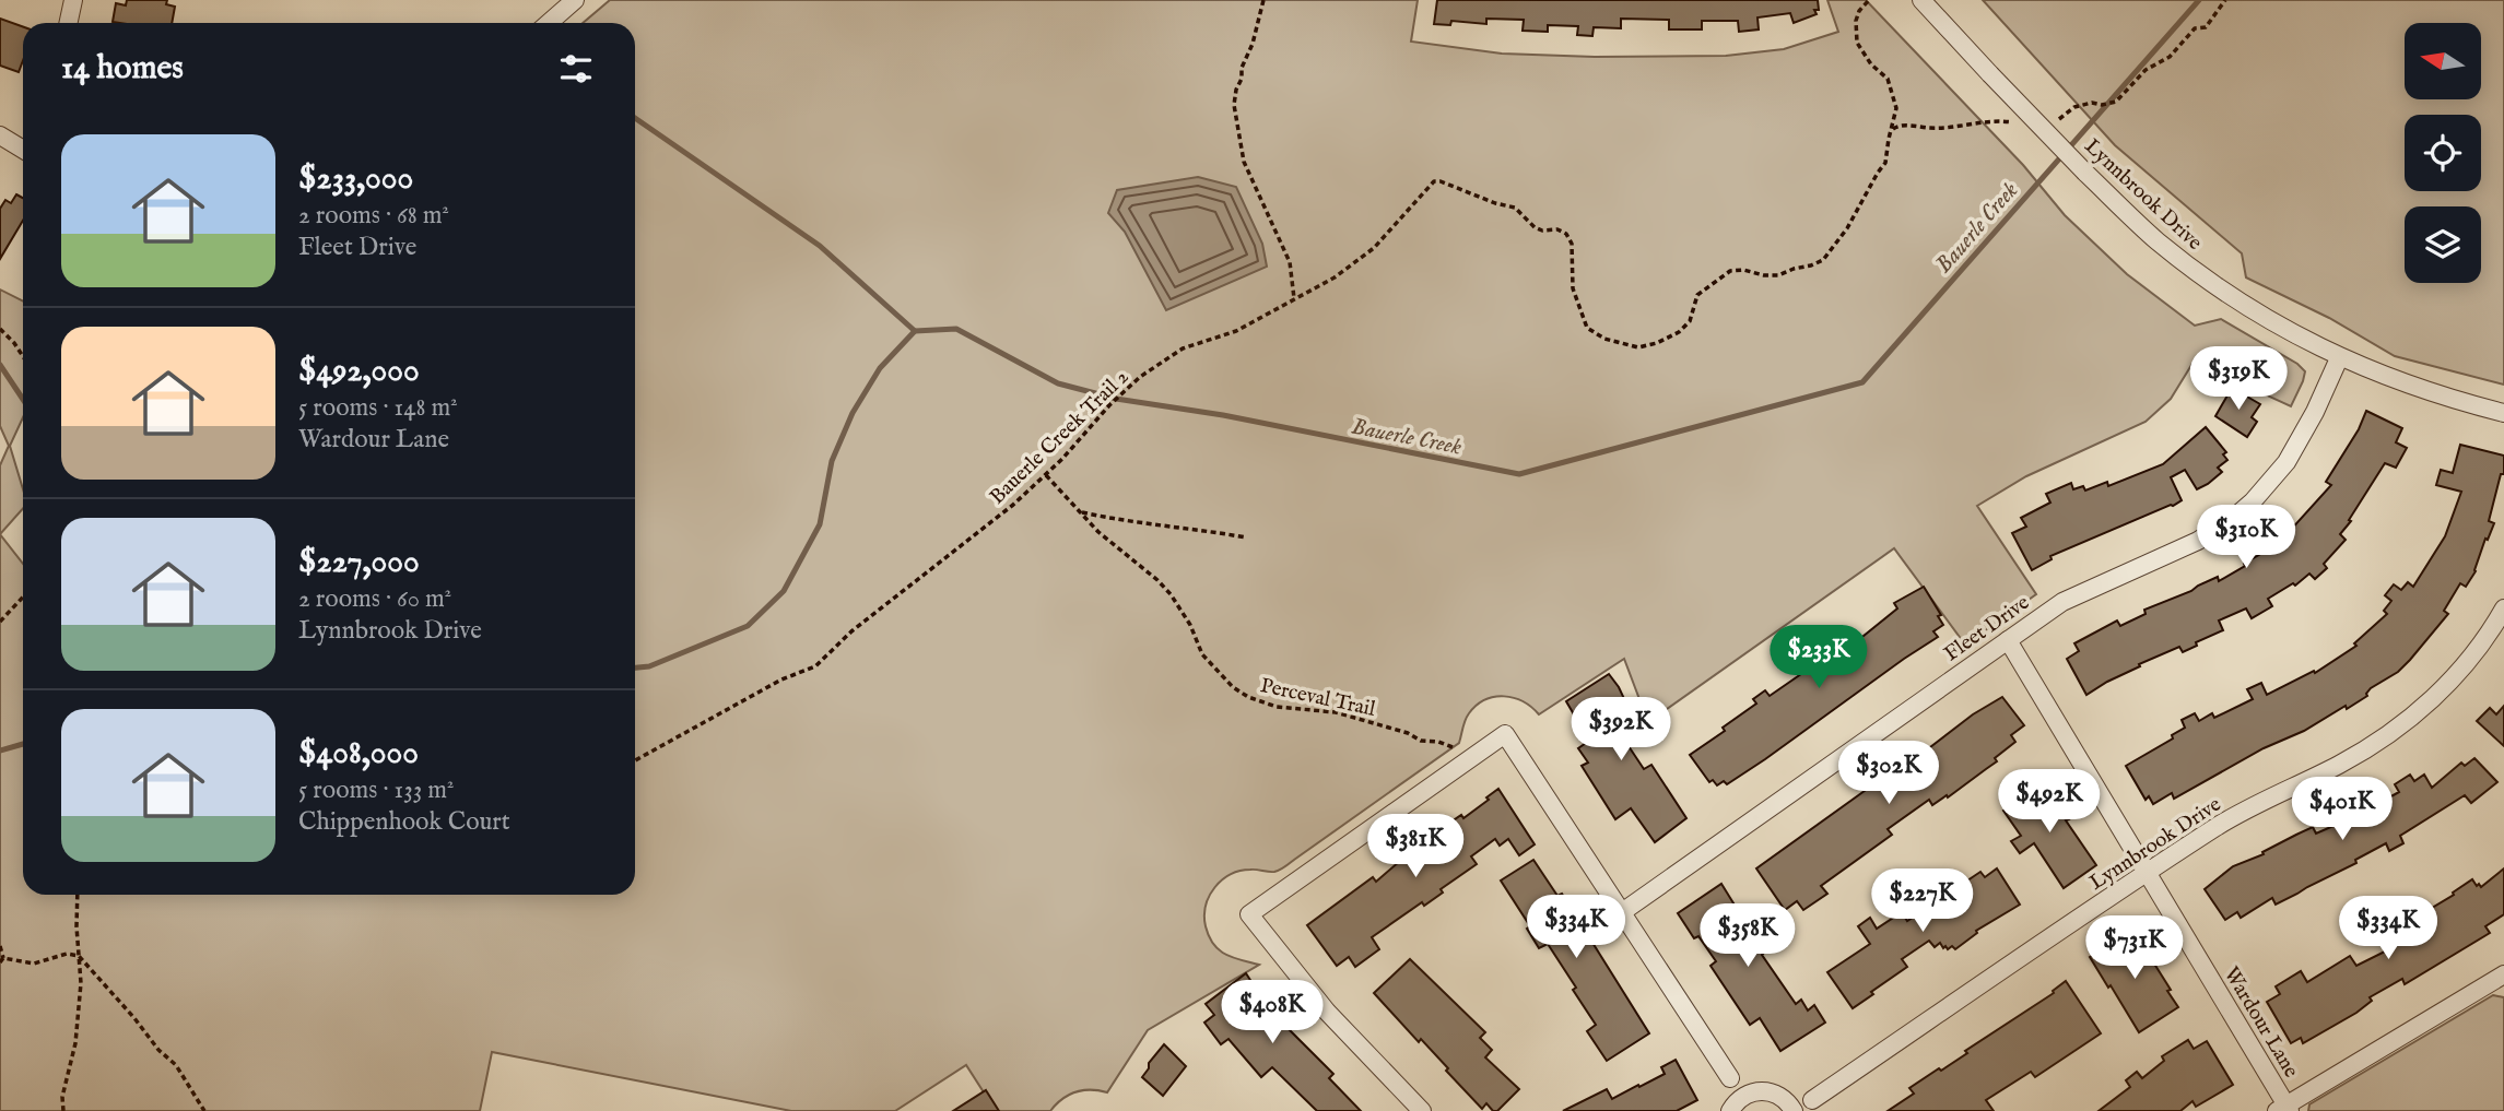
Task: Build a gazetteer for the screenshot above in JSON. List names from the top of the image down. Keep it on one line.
{"streets":{"street":["Lynnbrook Drive","Fleet Drive","Wardour Lane"],"path":["Bauerle Creek Trail 2","Perceval Trail"]},"crossings":[["Lynnbrook Drive","Fleet Drive"],["Lynnbrook Drive","Wardour Lane"],["Bauerle Creek Trail 2","Perceval Trail"],["Fleet Drive","Wardour Lane"]],"water":["Bauerle Creek"],"north":"left","page":{"heading":"14 homes","list":[{"name":"$233,000","note":"2 rooms · 68 m² · Fleet Drive"},{"name":"$492,000","note":"5 rooms · 148 m² · Wardour Lane"},{"name":"$227,000","note":"2 rooms · 60 m² · Lynnbrook Drive"},{"name":"$408,000","note":"5 rooms · 133 m² · Chippenhook Court"}],"price":["$319K","$310K","$233K","$392K","$302K","$492K","$401K","$381K","$227K","$334K","$334K","$358K","$731K","$408K"]}}
